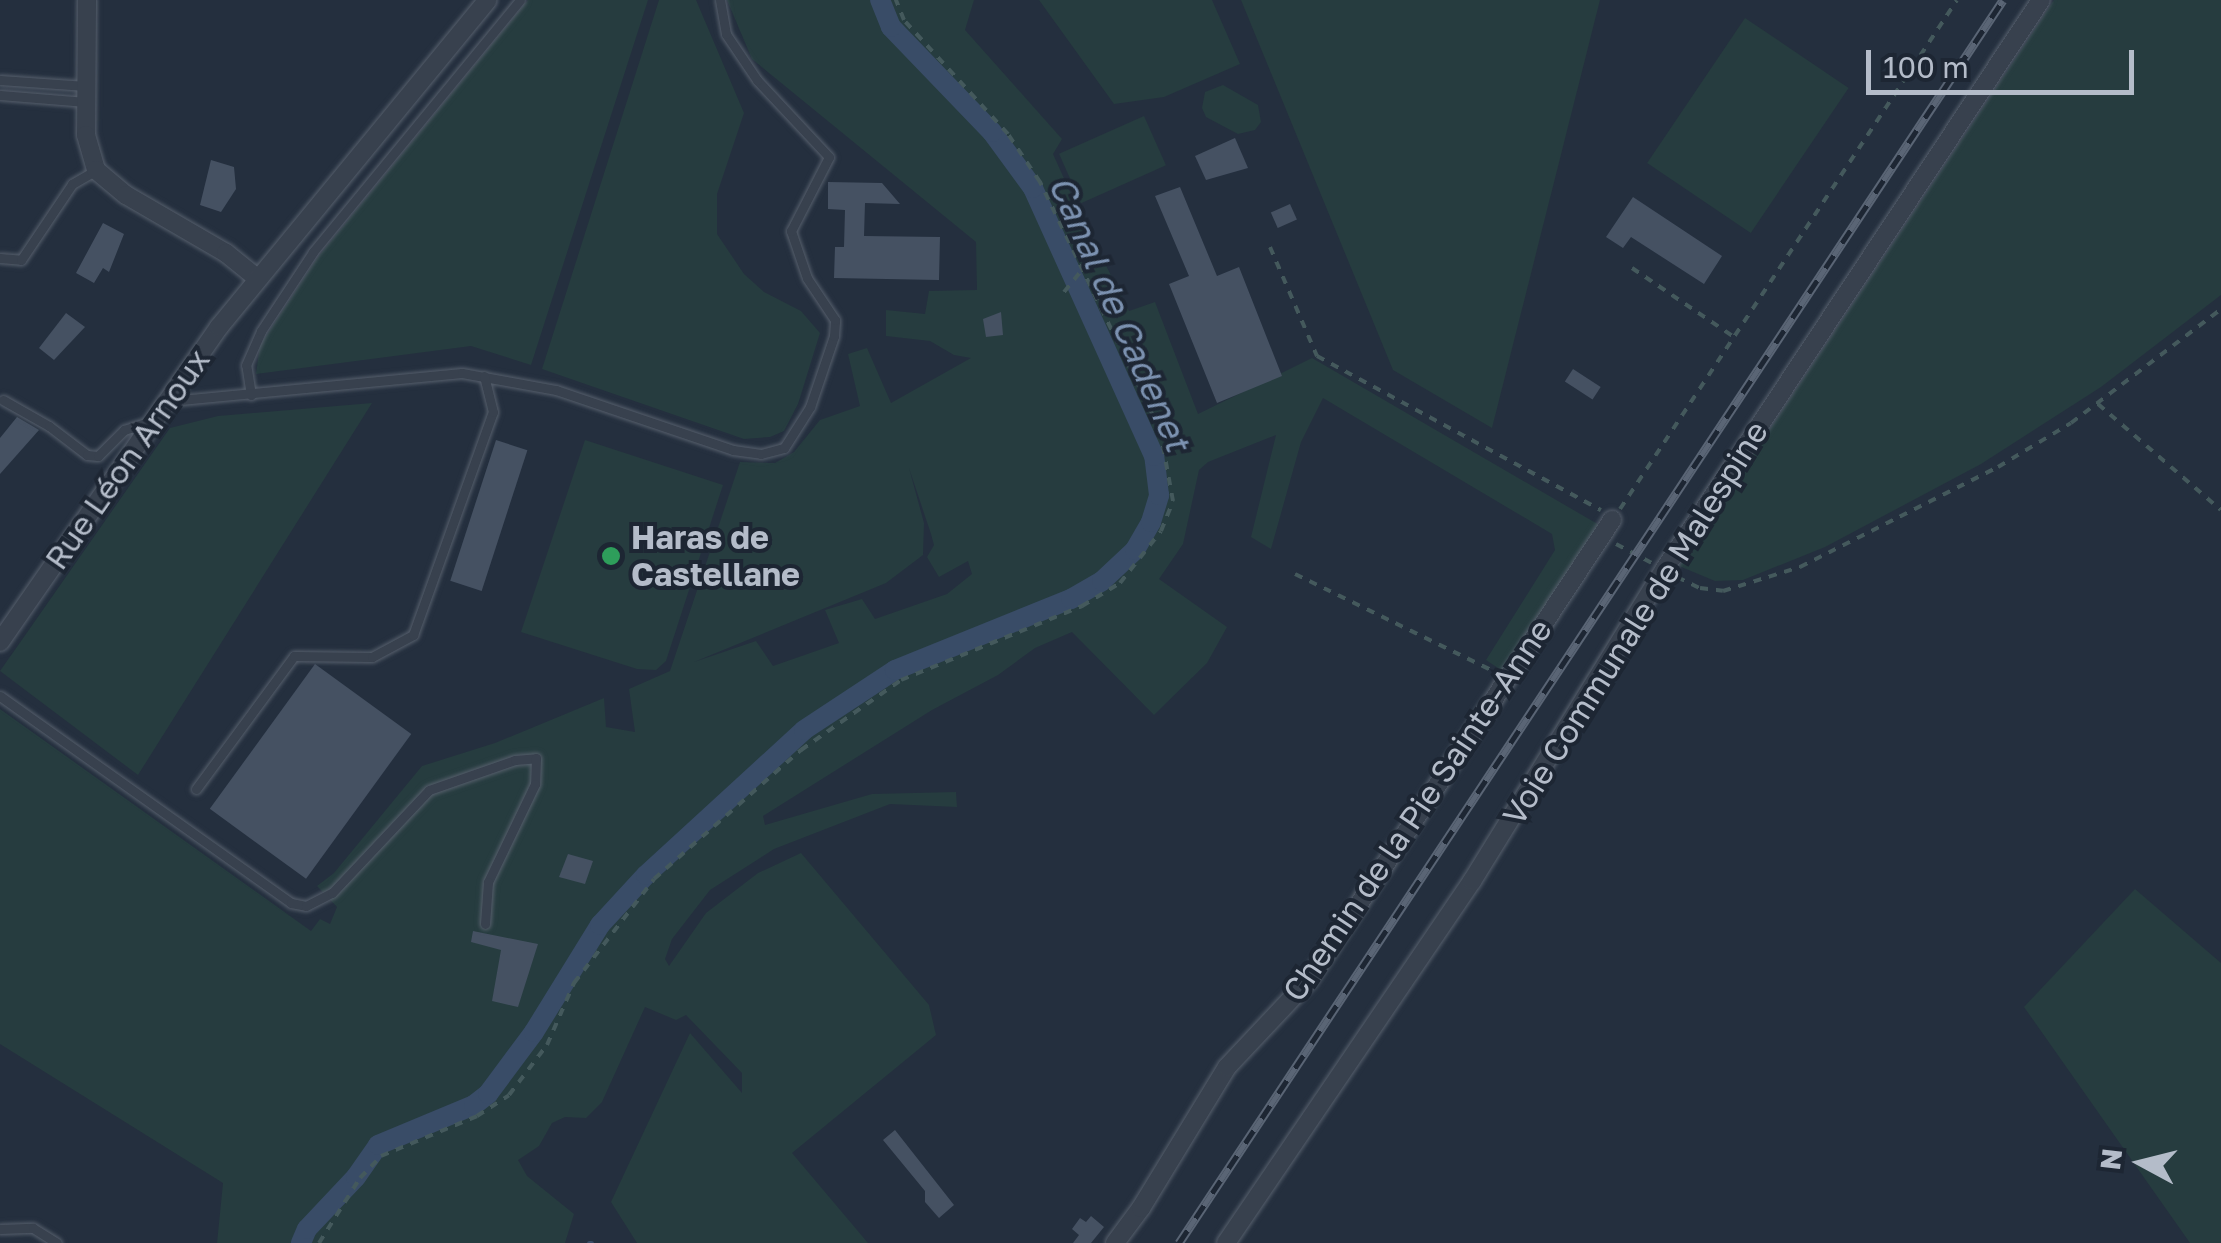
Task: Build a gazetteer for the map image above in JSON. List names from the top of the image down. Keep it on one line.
{"streets":{"street":["Rue Léon Arnoux","Voie Communale de Malespine","Chemin de la Pie Sainte-Anne"]},"water":["Canal de Cadenet"],"places":["Haras de Castellane"],"scale_bar":"100 m","north":"left"}
